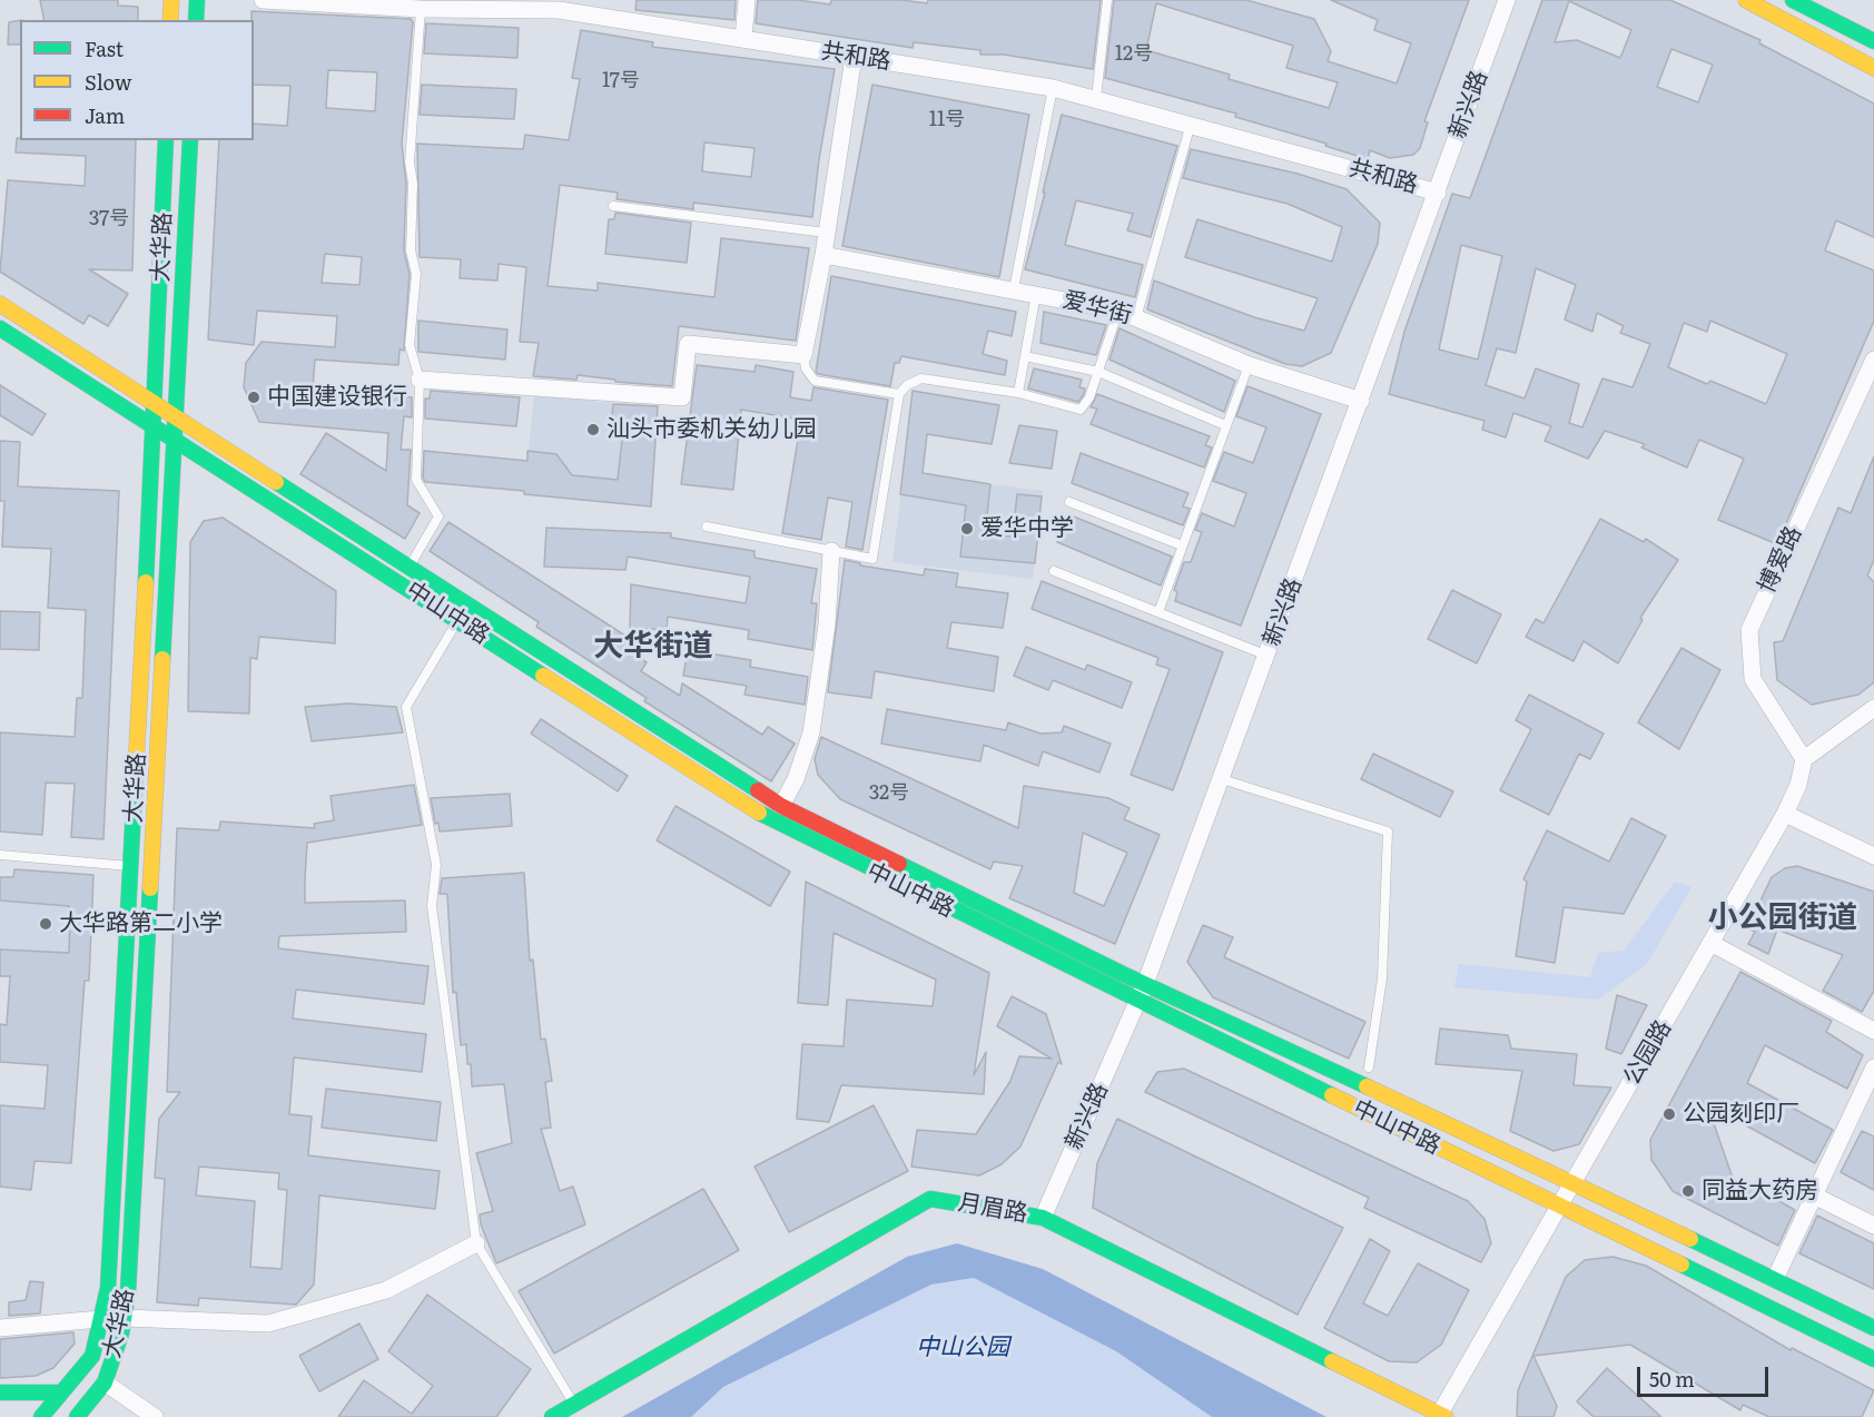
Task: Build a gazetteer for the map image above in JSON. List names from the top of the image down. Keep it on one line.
{"streets":{"main road":["大华路","中山中路","月眉路"],"street":["共和路","新兴路","爱华街","博爱路","公园路"]},"crossings":[["共和路","新兴路"],["新兴路","爱华街"],["新兴路","中山中路"],["新兴路","月眉路"],["大华路","中山中路"],["博爱路","公园路"],["中山中路","公园路"],["公园路","月眉路"]],"districts":["大华街道","小公园街道"],"parks":["中山公园"],"places":["中国建设银行","汕头市委机关幼儿园","爱华中学","大华路第二小学","公园刻印厂","同益大药房"],"house_numbers":["12号","17号","11号","37号","32号"],"legend":["Fast","Slow","Jam"],"scale_bar":"50 m"}
